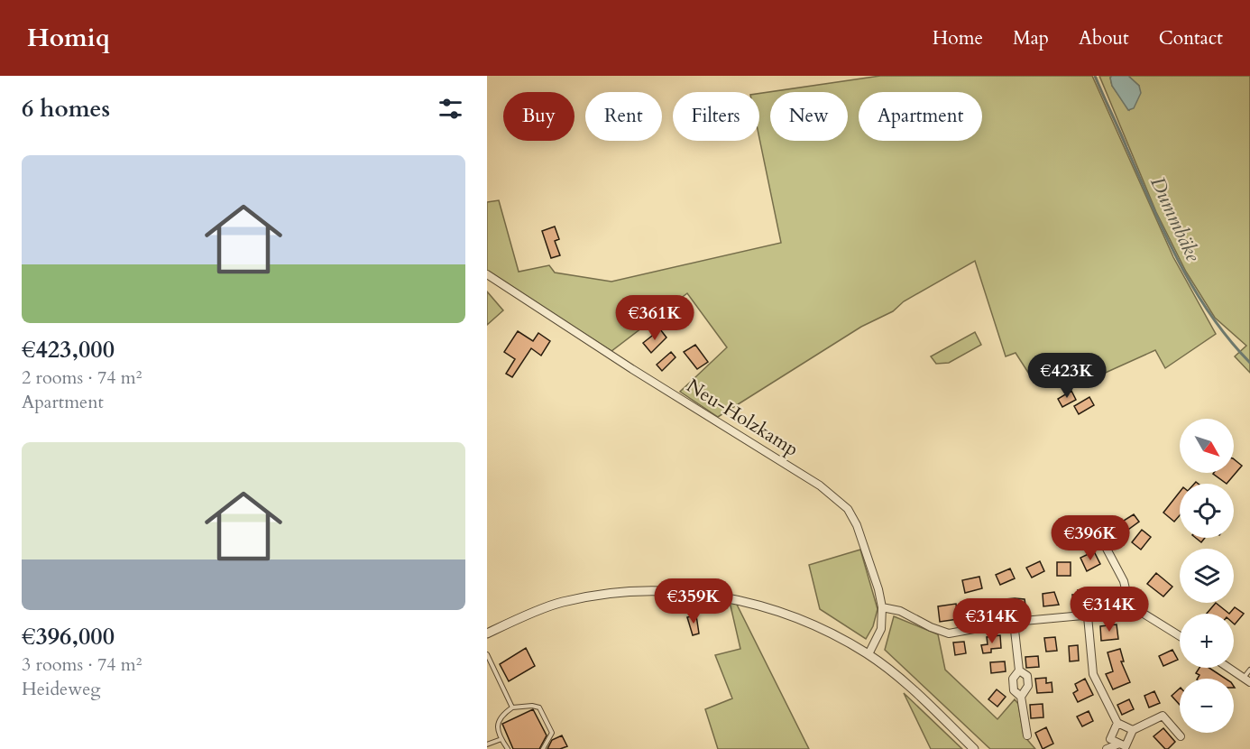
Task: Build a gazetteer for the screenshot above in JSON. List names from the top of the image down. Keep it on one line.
{"streets":{"street":["Neu-Holzkamp"]},"water":["Dummbäke"],"north":"bottom right","page":{"header":"Homiq","nav":["Home","Map","About","Contact"],"heading":"6 homes","chip":["Buy","Rent","Filters","New","Apartment"],"list":[{"name":"€423,000","note":"2 rooms · 74 m² · Apartment"},{"name":"€396,000","note":"3 rooms · 74 m² · Heideweg"}],"price":["€361K","€423K","€396K","€359K","€314K","€314K"],"map_buttons":["+","−"]}}
